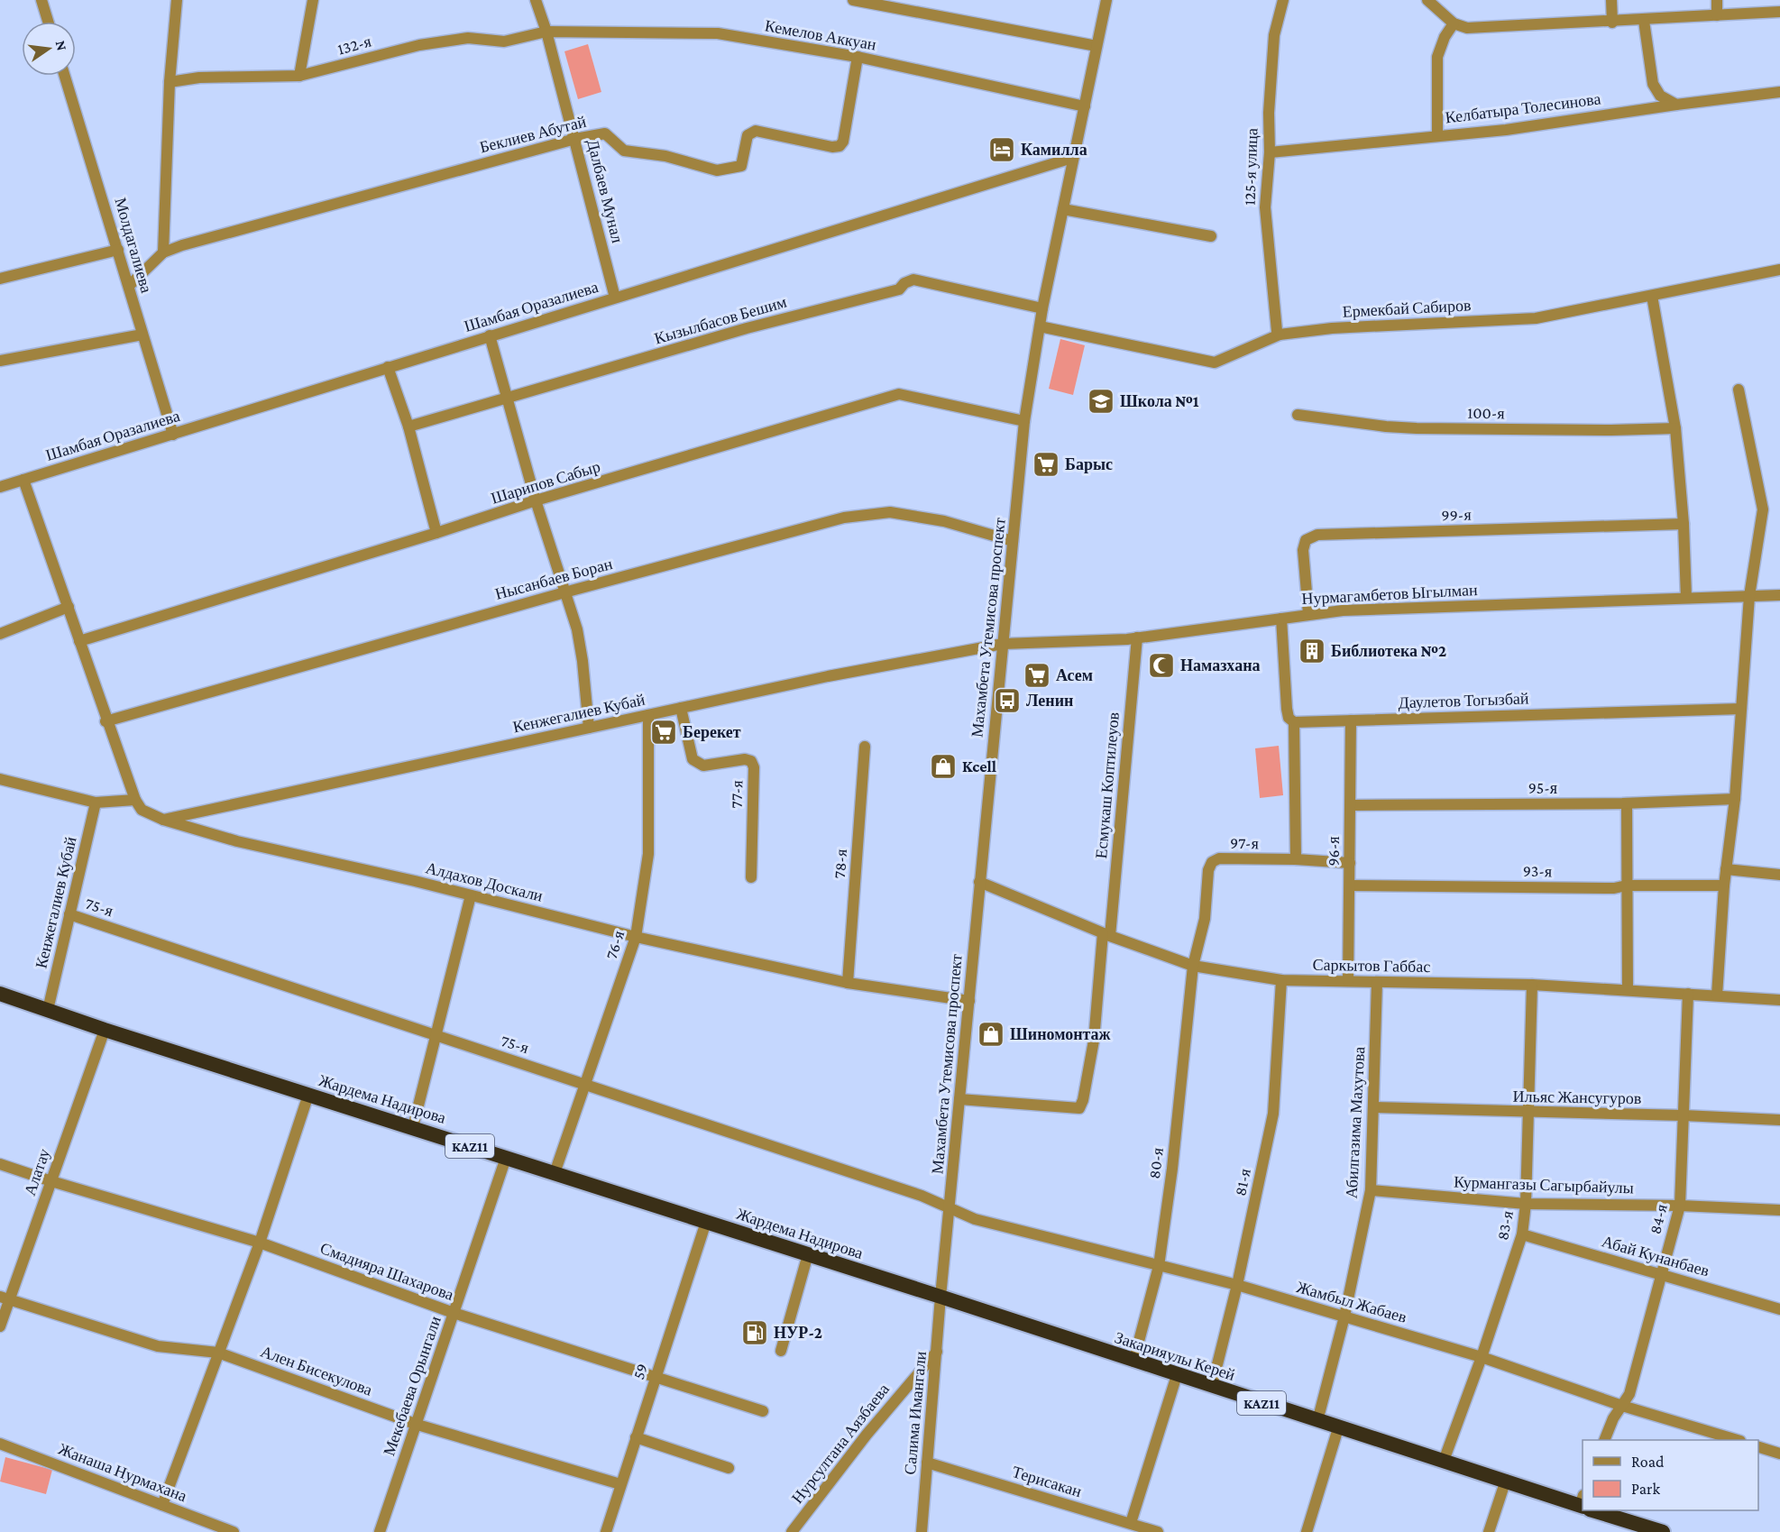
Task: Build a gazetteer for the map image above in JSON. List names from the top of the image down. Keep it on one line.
{"streets":{"highway":["Жардема Надирова","KAZ11","Закарияулы Керей"],"street":["Кемелов Аккуан","132-я","Келбатыра Толесинова","Беклиев Абутай","125-я улица","Далбаев Мунал","Молдагалиева","Шамбая Оразалиева","Ермекбай Сабиров","Кызылбасов Бешим","100-я","Шарипов Сабыр","99-я","Нысанбаев Боран","Нурмагамбетов Ыгылман","Махамбета Утемисова проспект","Даулетов Тогызбай","Кенжегалиев Кубай","Есмукаш Коптилеуов","95-я","77-я","97-я","96-я","78-я","93-я","Алдахов Доскали","75-я","76-я","Саркытов Габбас","Ильяс Жансугуров","Абилгазима Махутова","80-я","Алатау","81-я","Курмангазы Сагырбайулы","84-я","83-я","Абай Кунанбаев","Смадияра Шахарова","Жамбыл Жабаев","Ален Бисекулова","59","Мекебаева Орынгали","Салима Имангали","Нурсултана Аязбаева","Жанаша Нурмахана","Терисакан"]},"crossings":[["Кемелов Аккуан","132-я"],["Кемелов Аккуан","Беклиев Абутай"],["Кемелов Аккуан","Далбаев Мунал"],["Кемелов Аккуан","Махамбета Утемисова проспект"],["132-я","Далбаев Мунал"],["Келбатыра Толесинова","125-я улица"],["Беклиев Абутай","Далбаев Мунал"],["Беклиев Абутай","Молдагалиева"],["125-я улица","Ермекбай Сабиров"],["Далбаев Мунал","Шамбая Оразалиева"],["Молдагалиева","Шамбая Оразалиева"],["Шамбая Оразалиева","Махамбета Утемисова проспект"],["Ермекбай Сабиров","Махамбета Утемисова проспект"],["Кызылбасов Бешим","Махамбета Утемисова проспект"],["Шарипов Сабыр","Махамбета Утемисова проспект"],["99-я","Нурмагамбетов Ыгылман"],["Нысанбаев Боран","Махамбета Утемисова проспект"],["Нурмагамбетов Ыгылман","Махамбета Утемисова проспект"],["Нурмагамбетов Ыгылман","Кенжегалиев Кубай"],["Нурмагамбетов Ыгылман","Есмукаш Коптилеуов"],["Махамбета Утемисова проспект","Кенжегалиев Кубай"],["Махамбета Утемисова проспект","Есмукаш Коптилеуов"],["Махамбета Утемисова проспект","Алдахов Доскали"],["Махамбета Утемисова проспект","75-я"],["Махамбета Утемисова проспект","Саркытов Габбас"],["Махамбета Утемисова проспект","Жардема Надирова"],["Махамбета Утемисова проспект","Жамбыл Жабаев"],["Махамбета Утемисова проспект","Закарияулы Керей"],["Махамбета Утемисова проспект","Салима Имангали"],["Даулетов Тогызбай","96-я"],["Кенжегалиев Кубай","77-я"],["Кенжегалиев Кубай","Алдахов Доскали"],["Кенжегалиев Кубай","75-я"],["Кенжегалиев Кубай","76-я"],["Кенжегалиев Кубай","Жардема Надирова"],["Есмукаш Коптилеуов","Саркытов Габбас"],["95-я","96-я"],["97-я","96-я"],["97-я","Саркытов Габбас"],["97-я","80-я"],["96-я","93-я"],["96-я","Саркытов Габбас"],["78-я","Алдахов Доскали"],["Алдахов Доскали","76-я"],["75-я","76-я"],["75-я","Жамбыл Жабаев"],["76-я","Жардема Надирова"],["Саркытов Габбас","Абилгазима Махутова"],["Саркытов Габбас","80-я"],["Саркытов Габбас","81-я"],["Саркытов Габбас","84-я"],["Саркытов Габбас","83-я"],["Ильяс Жансугуров","Абилгазима Махутова"],["Ильяс Жансугуров","84-я"],["Ильяс Жансугуров","83-я"],["Жардема Надирова","Алатау"],["Жардема Надирова","Закарияулы Керей"],["Жардема Надирова","59"],["Жардема Надирова","Мекебаева Орынгали"],["Жардема Надирова","Салима Имангали"],["Абилгазима Махутова","Курмангазы Сагырбайулы"],["Абилгазима Махутова","Жамбыл Жабаев"],["Абилгазима Махутова","Закарияулы Керей"],["80-я","Жамбыл Жабаев"],["80-я","Закарияулы Керей"],["Алатау","Смадияра Шахарова"],["Алатау","Ален Бисекулова"],["81-я","Жамбыл Жабаев"],["81-я","Закарияулы Керей"],["Курмангазы Сагырбайулы","84-я"],["Курмангазы Сагырбайулы","83-я"],["84-я","Абай Кунанбаев"],["84-я","Жамбыл Жабаев"],["83-я","Абай Кунанбаев"],["83-я","Жамбыл Жабаев"],["83-я","Закарияулы Керей"],["Смадияра Шахарова","59"],["Смадияра Шахарова","Мекебаева Орынгали"],["Закарияулы Керей","Салима Имангали"],["Ален Бисекулова","59"],["Ален Бисекулова","Мекебаева Орынгали"],["Салима Имангали","Нурсултана Аязбаева"],["Салима Имангали","Терисакан"]],"places":{"hotel":["Камилла"],"school or university":["Школа №1"],"supermarket":["Барыс","Асем","Берекет"],"building":["Библиотека №2"],"mosque":["Намазхана"],"bus stop":["Ленин"],"shop":["Kcell","Шиномонтаж"],"fuel station":["НУР-2"]},"legend":["Road","Park"],"north":"right"}
